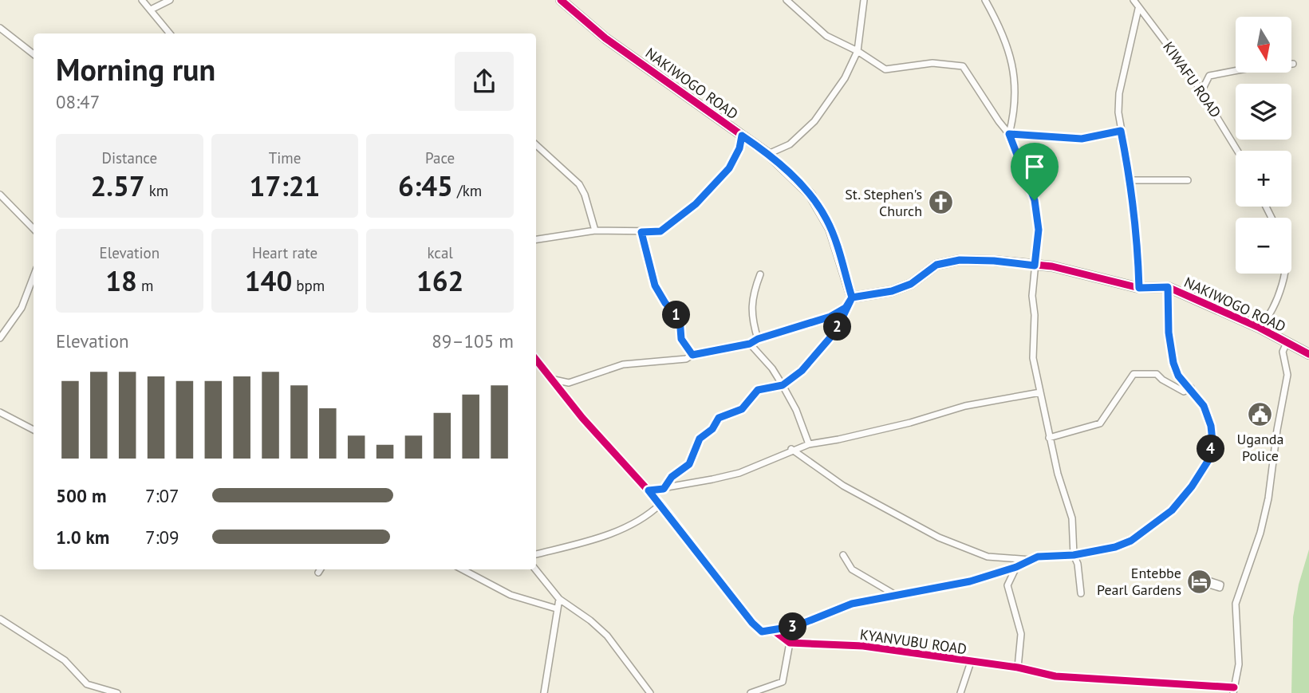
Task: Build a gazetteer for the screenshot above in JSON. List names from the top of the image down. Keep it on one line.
{"streets":{"street":["KIWAFU ROAD","NAKIWOGO ROAD","KYANVUBU ROAD"]},"places":{"church":["St. Stephen's Church"],"public building":["Uganda Police"],"hotel":["Entebbe Pearl Gardens"]},"north":"bottom","page":{"map_buttons":["+","−"],"heading":["Morning run","08:47"],"stats":[["Distance","2.57 km"],["Time","17:21"],["Pace","6:45 /km"],["Elevation","18 m"],["Heart rate","140 bpm"],["kcal","162"]],"pins":["1","2","4","3"],"chart":["Elevation","89–105 m"],"list":[{"name":"500 m","note":"7:07"},{"name":"1.0 km","note":"7:09"}]}}
